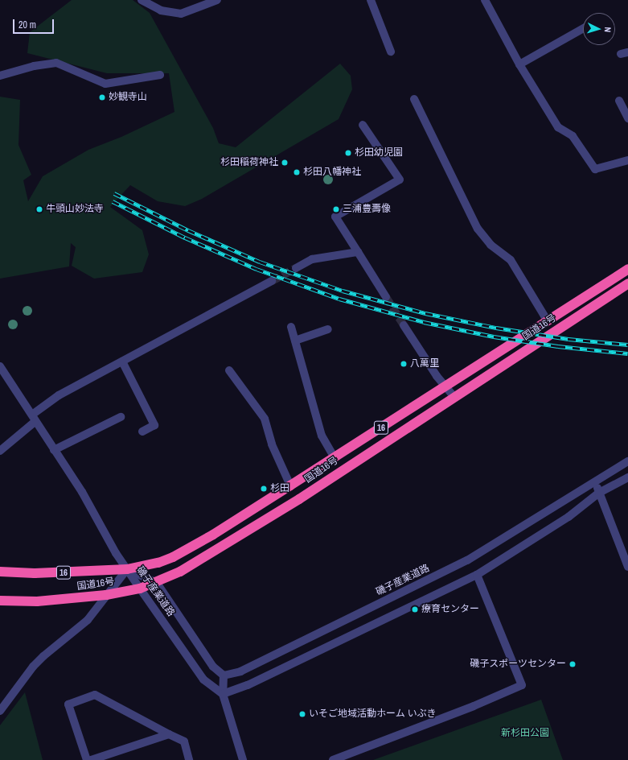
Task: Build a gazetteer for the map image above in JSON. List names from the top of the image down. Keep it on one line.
{"streets":{"highway":["国道16号","16"],"street":["磯子産業道路"]},"crossings":[["国道16号","磯子産業道路"]],"parks":["新杉田公園"],"places":["妙観寺山","杉田幼児園","杉田稲荷神社","杉田八幡神社","牛頭山妙法寺","三浦豊壽像","八萬里","杉田","療育センター","磯子スポーツセンター","いそご地域活動ホーム いぶき"],"scale_bar":"20 m","north":"right"}
